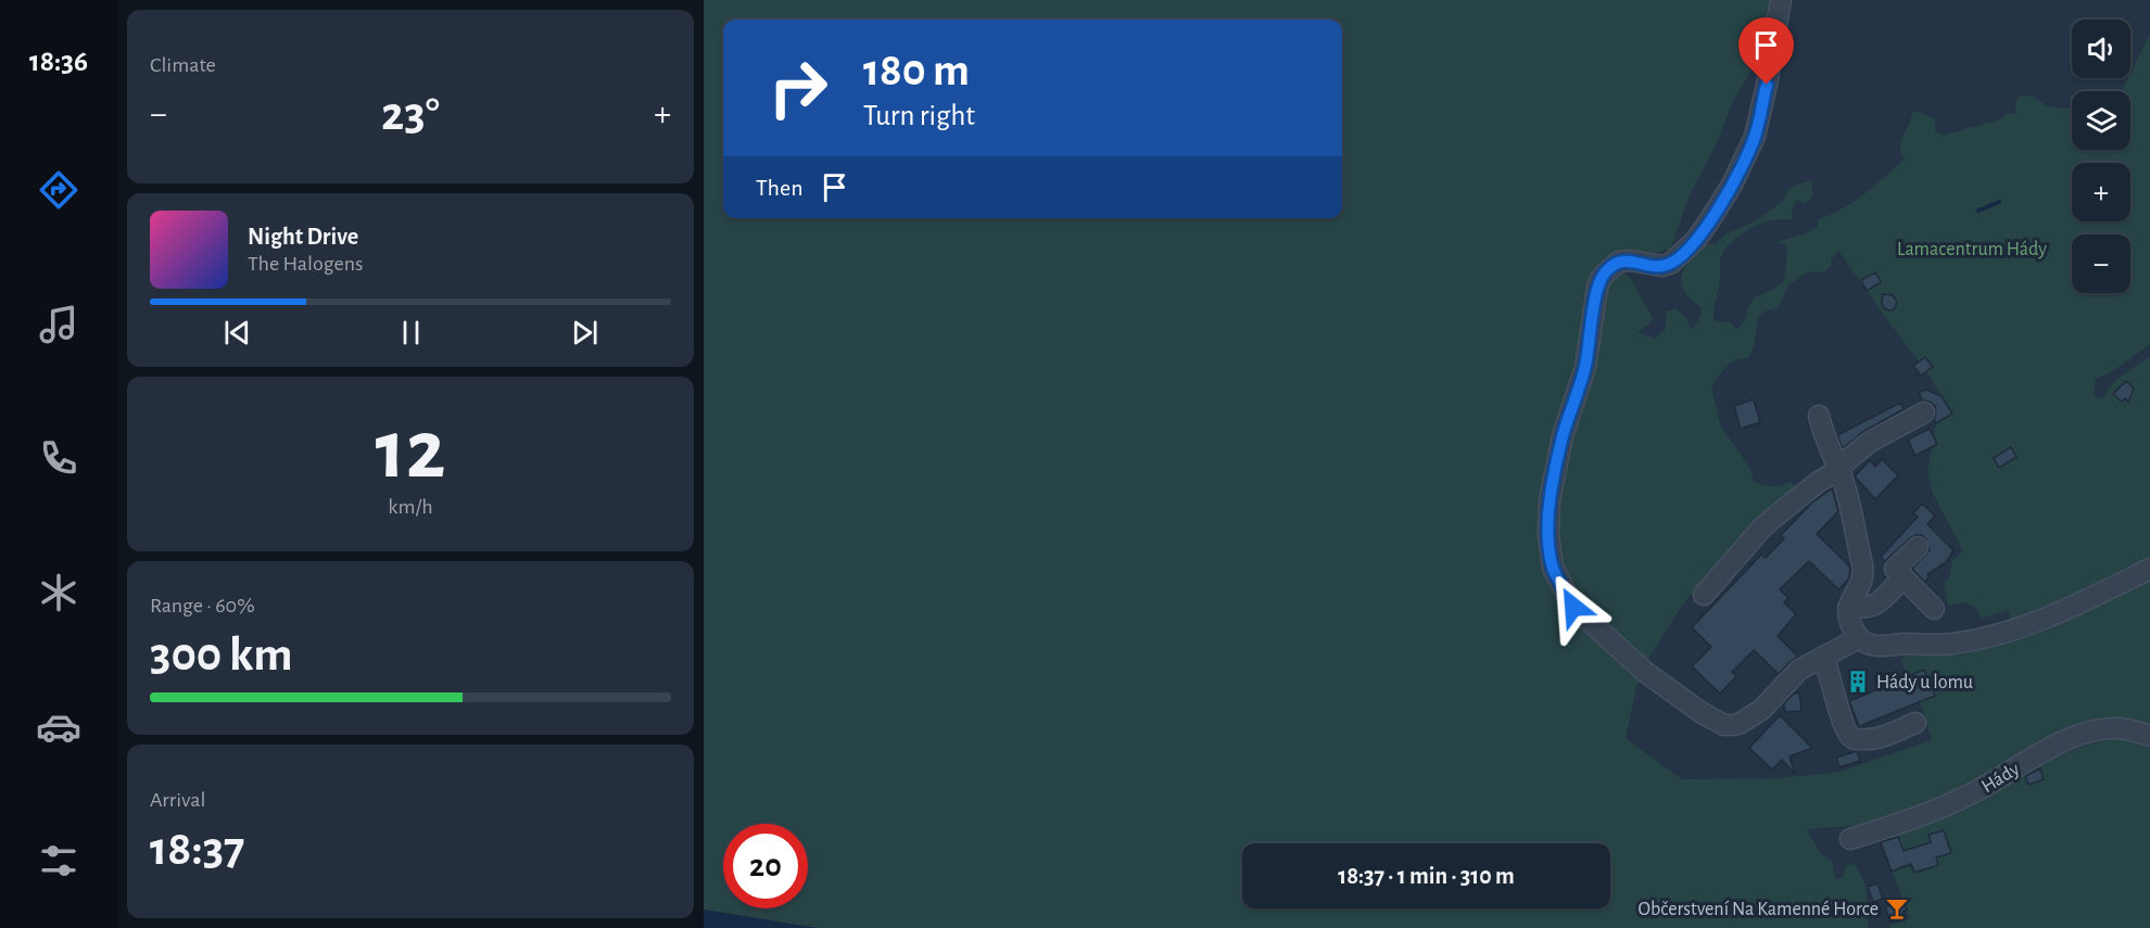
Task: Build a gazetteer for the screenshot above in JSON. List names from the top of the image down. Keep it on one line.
{"streets":{"lane":["Hády"]},"parks":["Lamacentrum Hády"],"places":{"building":["Hády u lomu"],"bar":["Občerstvení Na Kamenné Horce"]},"page":{"tabs":"18:36","tile":["Climate",["12","km/h"],["Range · 60%","300 km"],["Arrival","18:37"]],"map_buttons":["+","−"],"turn":["180 m","Turn right"],"heat":["−","23°","+"],"then":"Then","song":["Night Drive","The Halogens"],"limit":"20","trip":"18:37 · 1 min · 310 m"}}
